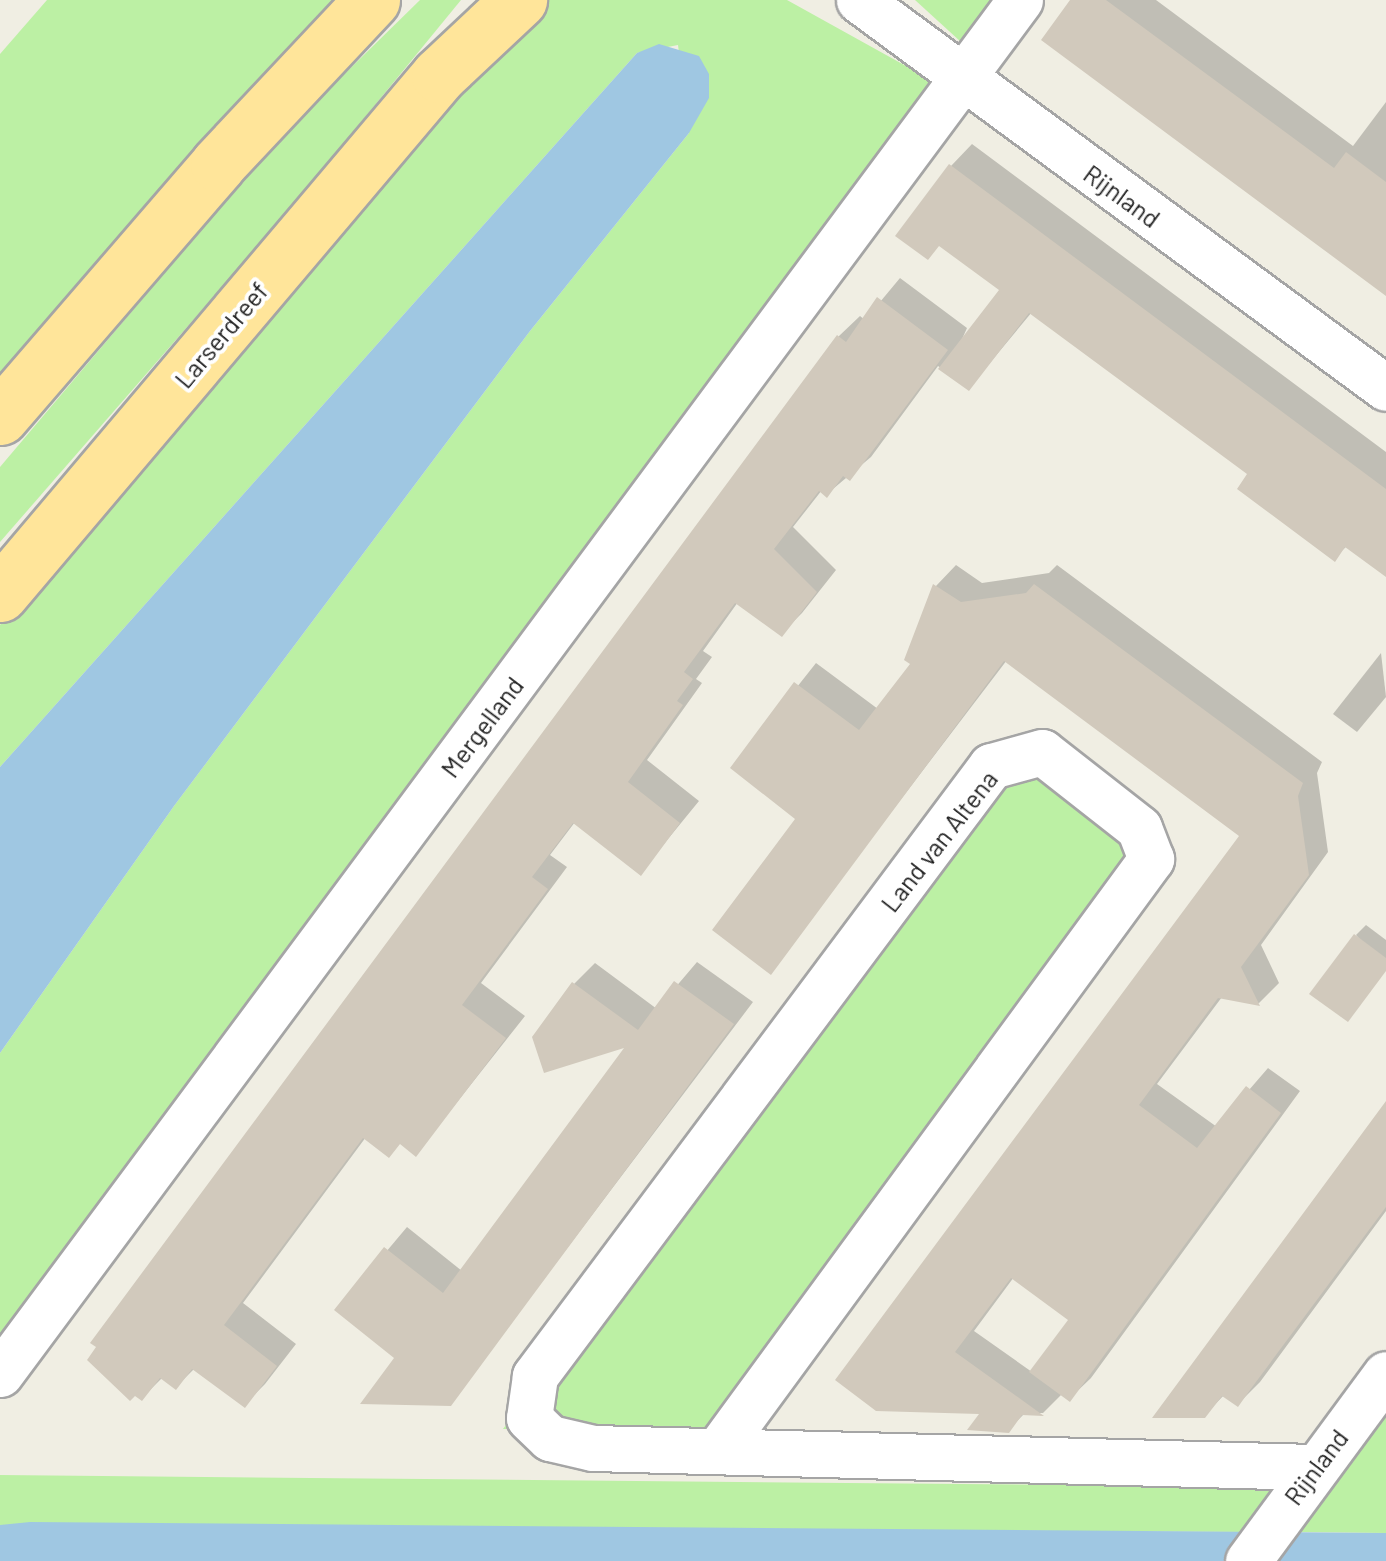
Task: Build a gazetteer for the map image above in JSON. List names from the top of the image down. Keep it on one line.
{"streets":{"main road":["Larserdreef"],"street":["Rijnland","Mergelland","Land van Altena"]},"crossings":[["Rijnland","Mergelland"],["Rijnland","Land van Altena"]]}
